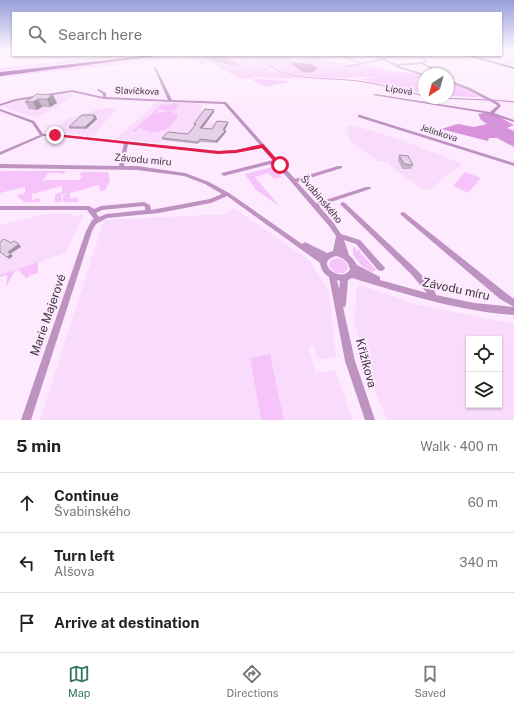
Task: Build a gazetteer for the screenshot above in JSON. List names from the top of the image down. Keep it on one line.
{"streets":{"street":["Lipová","Slavíčkova","Jelínkova","Závodu míru","Švabinského","Marie Majerové","Křižíkova"]},"crossings":[["Slavíčkova","Švabinského"],["Závodu míru","Švabinského"],["Závodu míru","Křižíkova"],["Švabinského","Křižíkova"]],"north":"bottom left","page":{"search":"Search here","heading":["5 min","Walk · 400 m"],"list":[["Continue","Švabinského","60 m"],["Turn left","Alšova","340 m"],"Arrive at destination"],"nav":["Map","Directions","Saved"]}}
